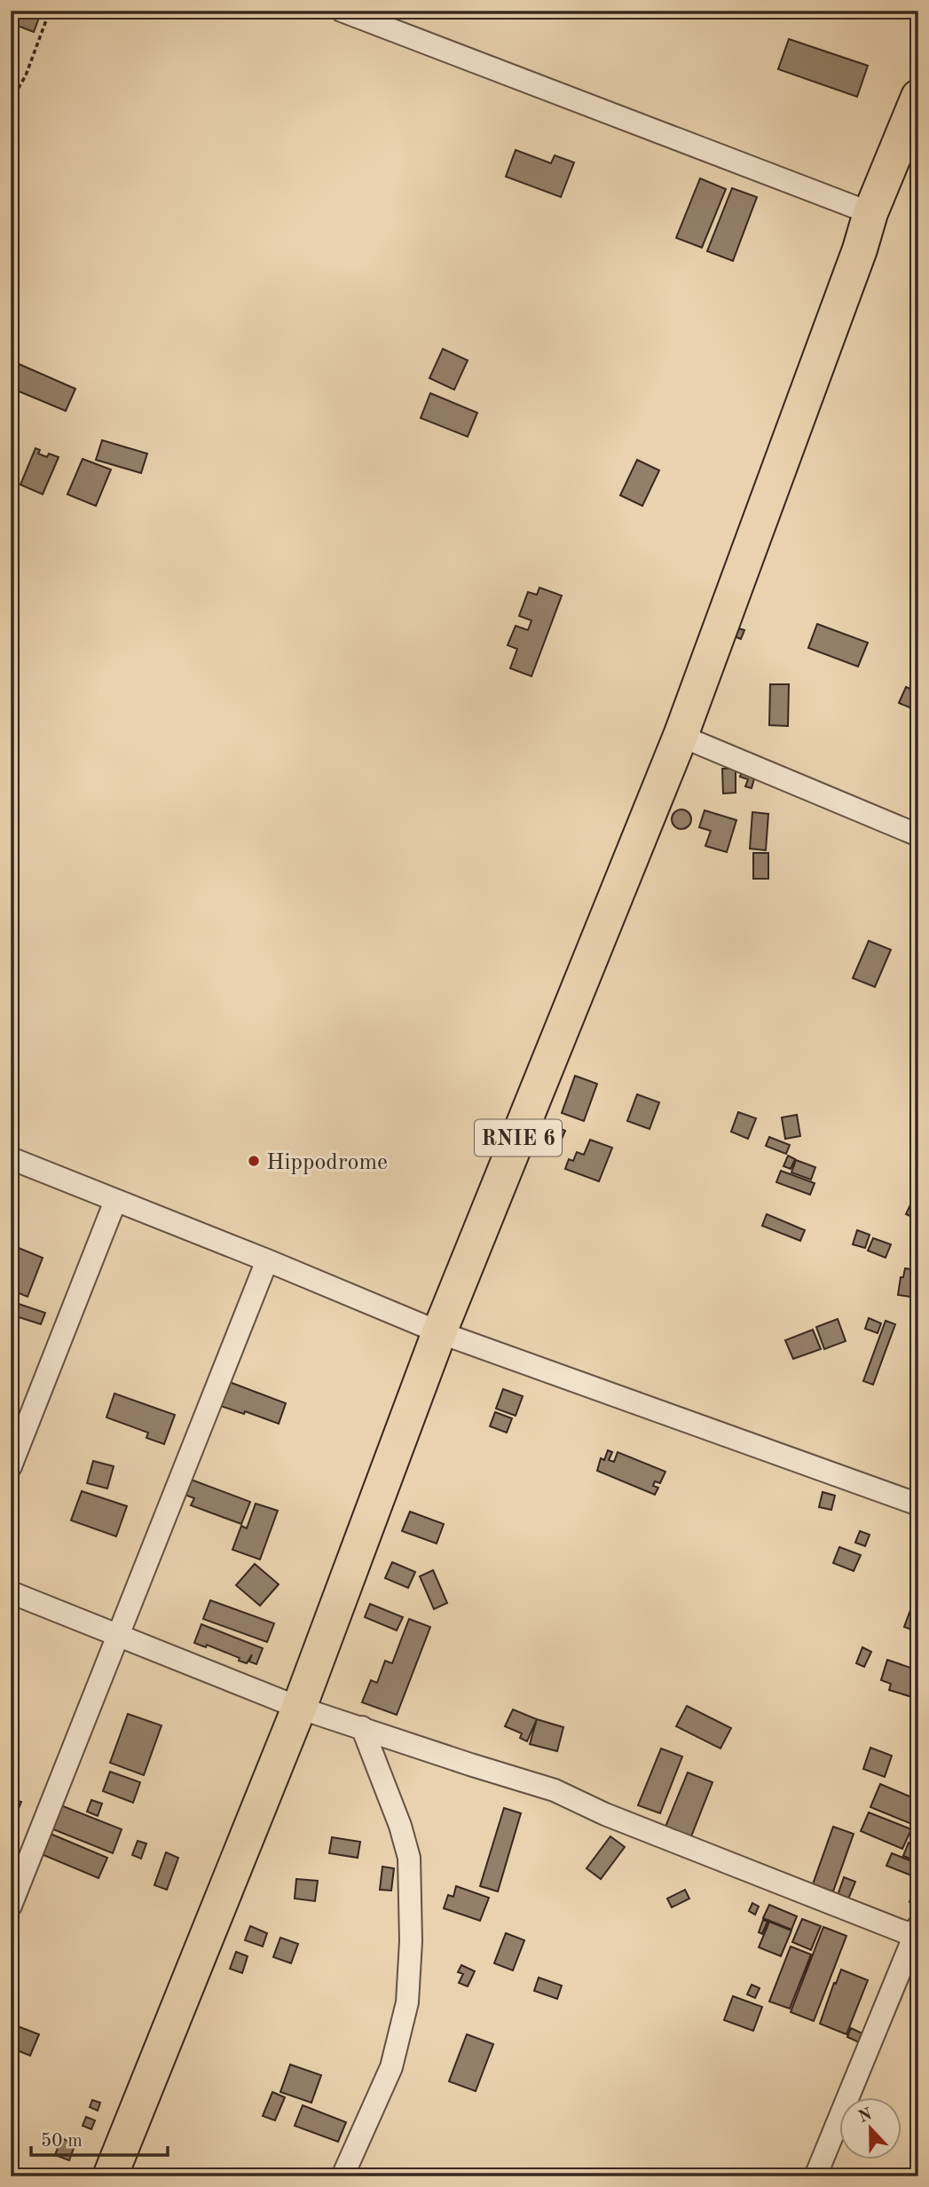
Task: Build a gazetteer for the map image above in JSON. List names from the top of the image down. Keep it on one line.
{"streets":{"main road":["RNIE 6"]},"places":["Hippodrome"],"scale_bar":"50 m","north":"top"}
